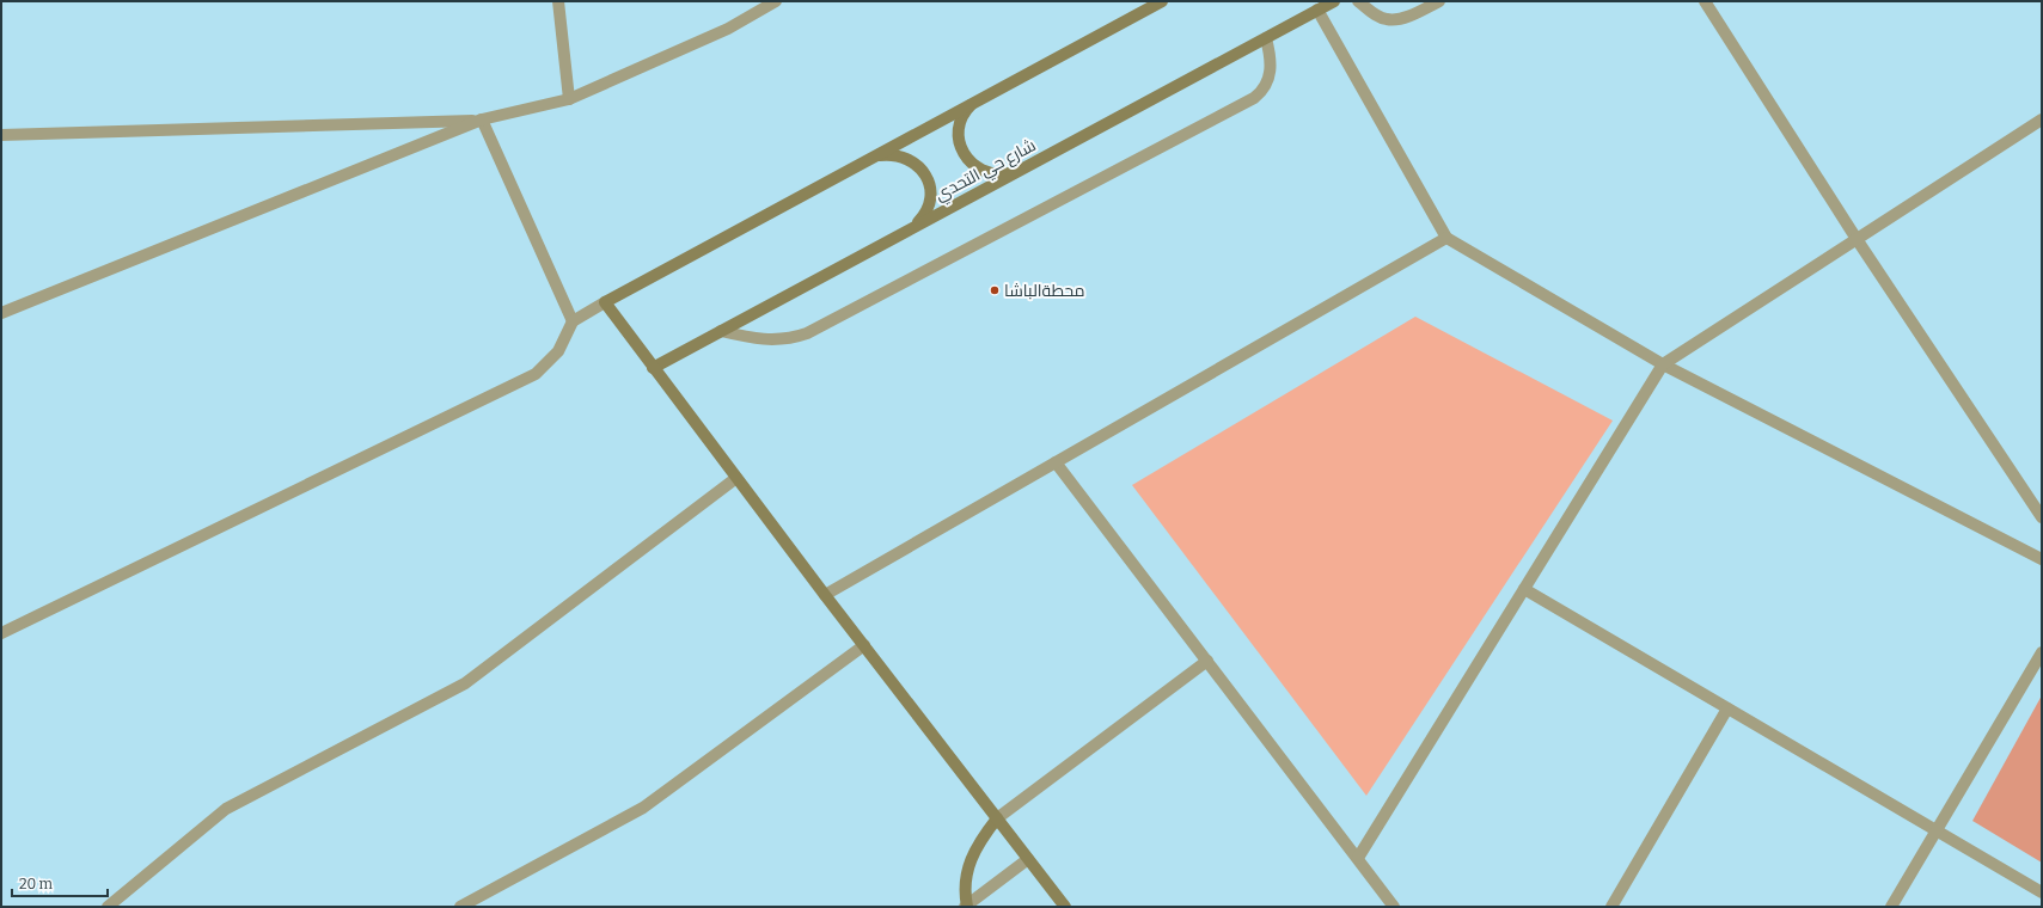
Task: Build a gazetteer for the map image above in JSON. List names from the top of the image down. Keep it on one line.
{"streets":{"main road":["شارع حي التحدي"]},"places":["محطةالباشا"],"scale_bar":"20 m"}
